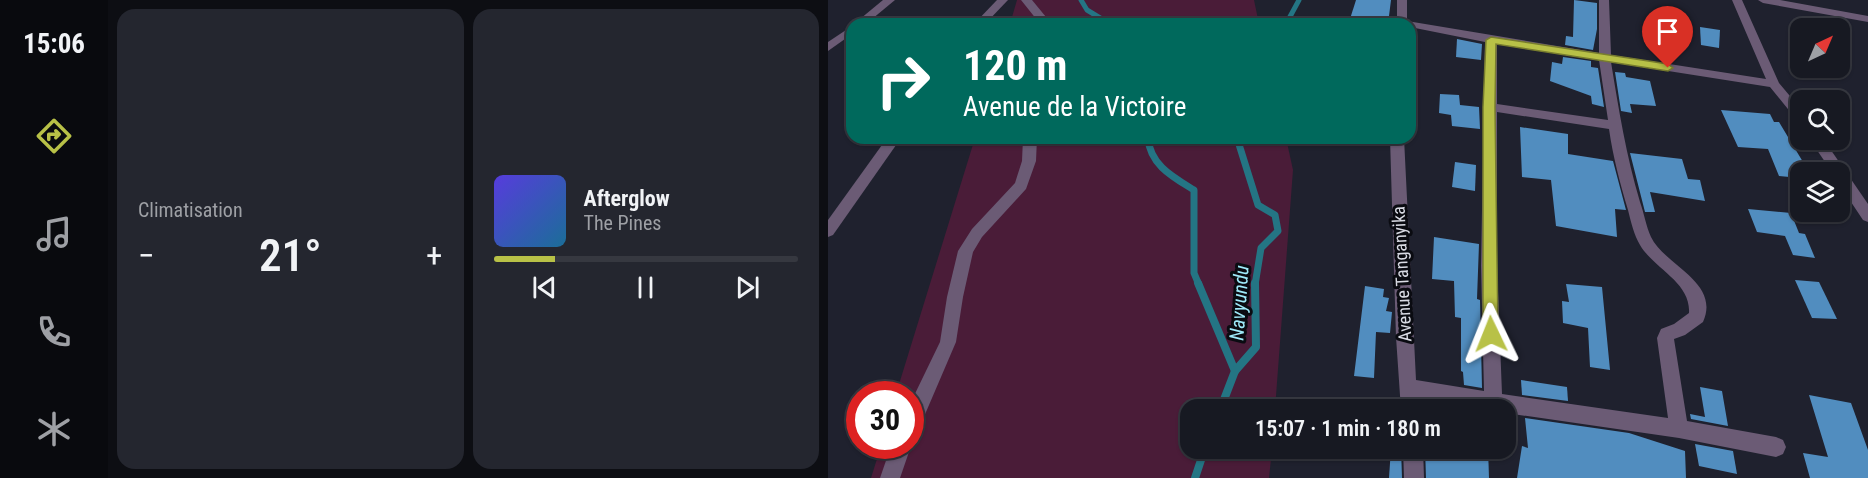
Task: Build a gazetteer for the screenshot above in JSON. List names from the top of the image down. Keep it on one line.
{"streets":{"street":["Avenue Tanganyika"]},"water":["Navyundu"],"north":"top right","page":{"tabs":"15:06","tile":"Climatisation","turn":["120 m","Avenue de la Victoire"],"song":["Afterglow","The Pines"],"heat":["−","21°","+"],"limit":"30","trip":"15:07 · 1 min · 180 m"}}
